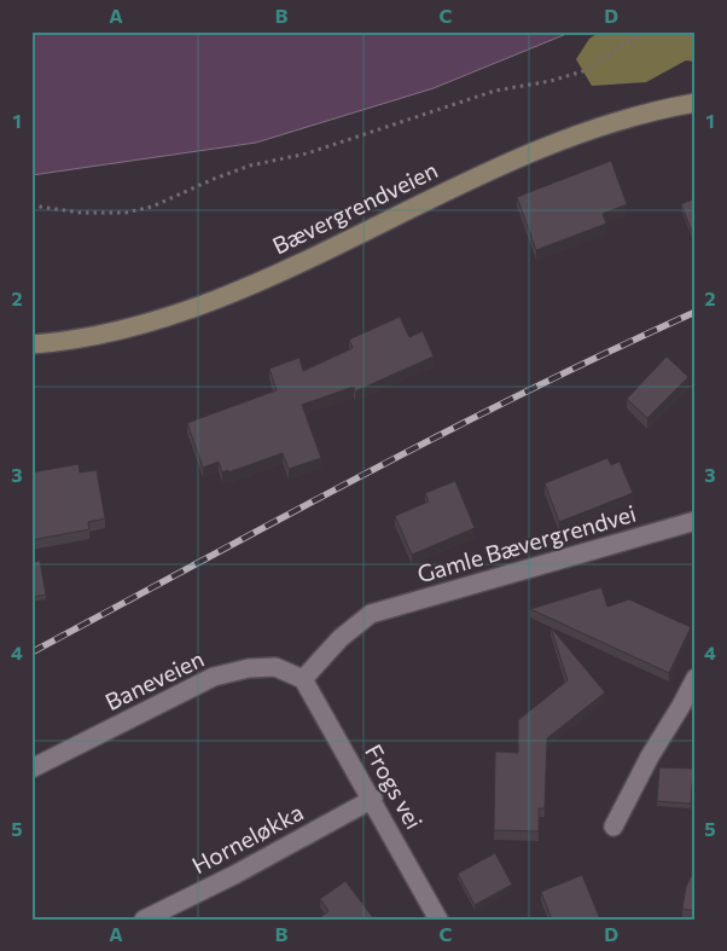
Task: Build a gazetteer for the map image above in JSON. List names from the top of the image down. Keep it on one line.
{"streets":{"main road":["Bævergrendveien"],"street":["Gamle Bævergrendvei","Baneveien","Frogs vei","Horneløkka"]},"crossings":[["Gamle Bævergrendvei","Baneveien"],["Gamle Bævergrendvei","Frogs vei"],["Baneveien","Frogs vei"],["Frogs vei","Horneløkka"]],"grid":{"columns":["A","B","C","D"],"rows":["1","2","3","4","5"]}}
